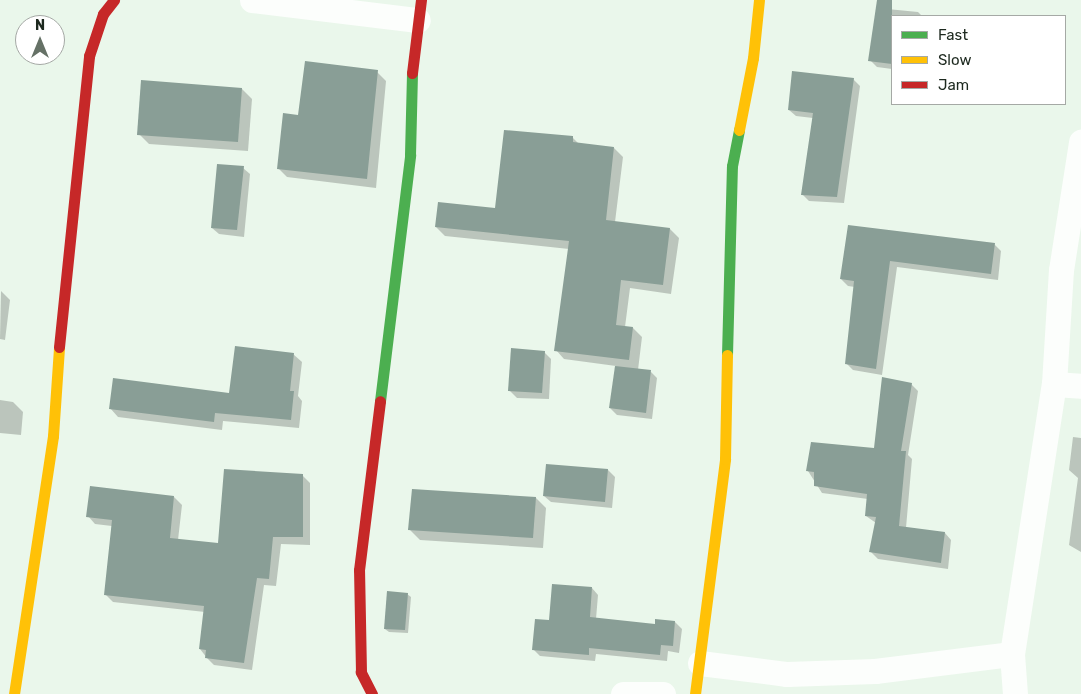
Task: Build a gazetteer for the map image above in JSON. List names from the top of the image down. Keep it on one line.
{"legend":["Fast","Slow","Jam"],"north":"top"}
